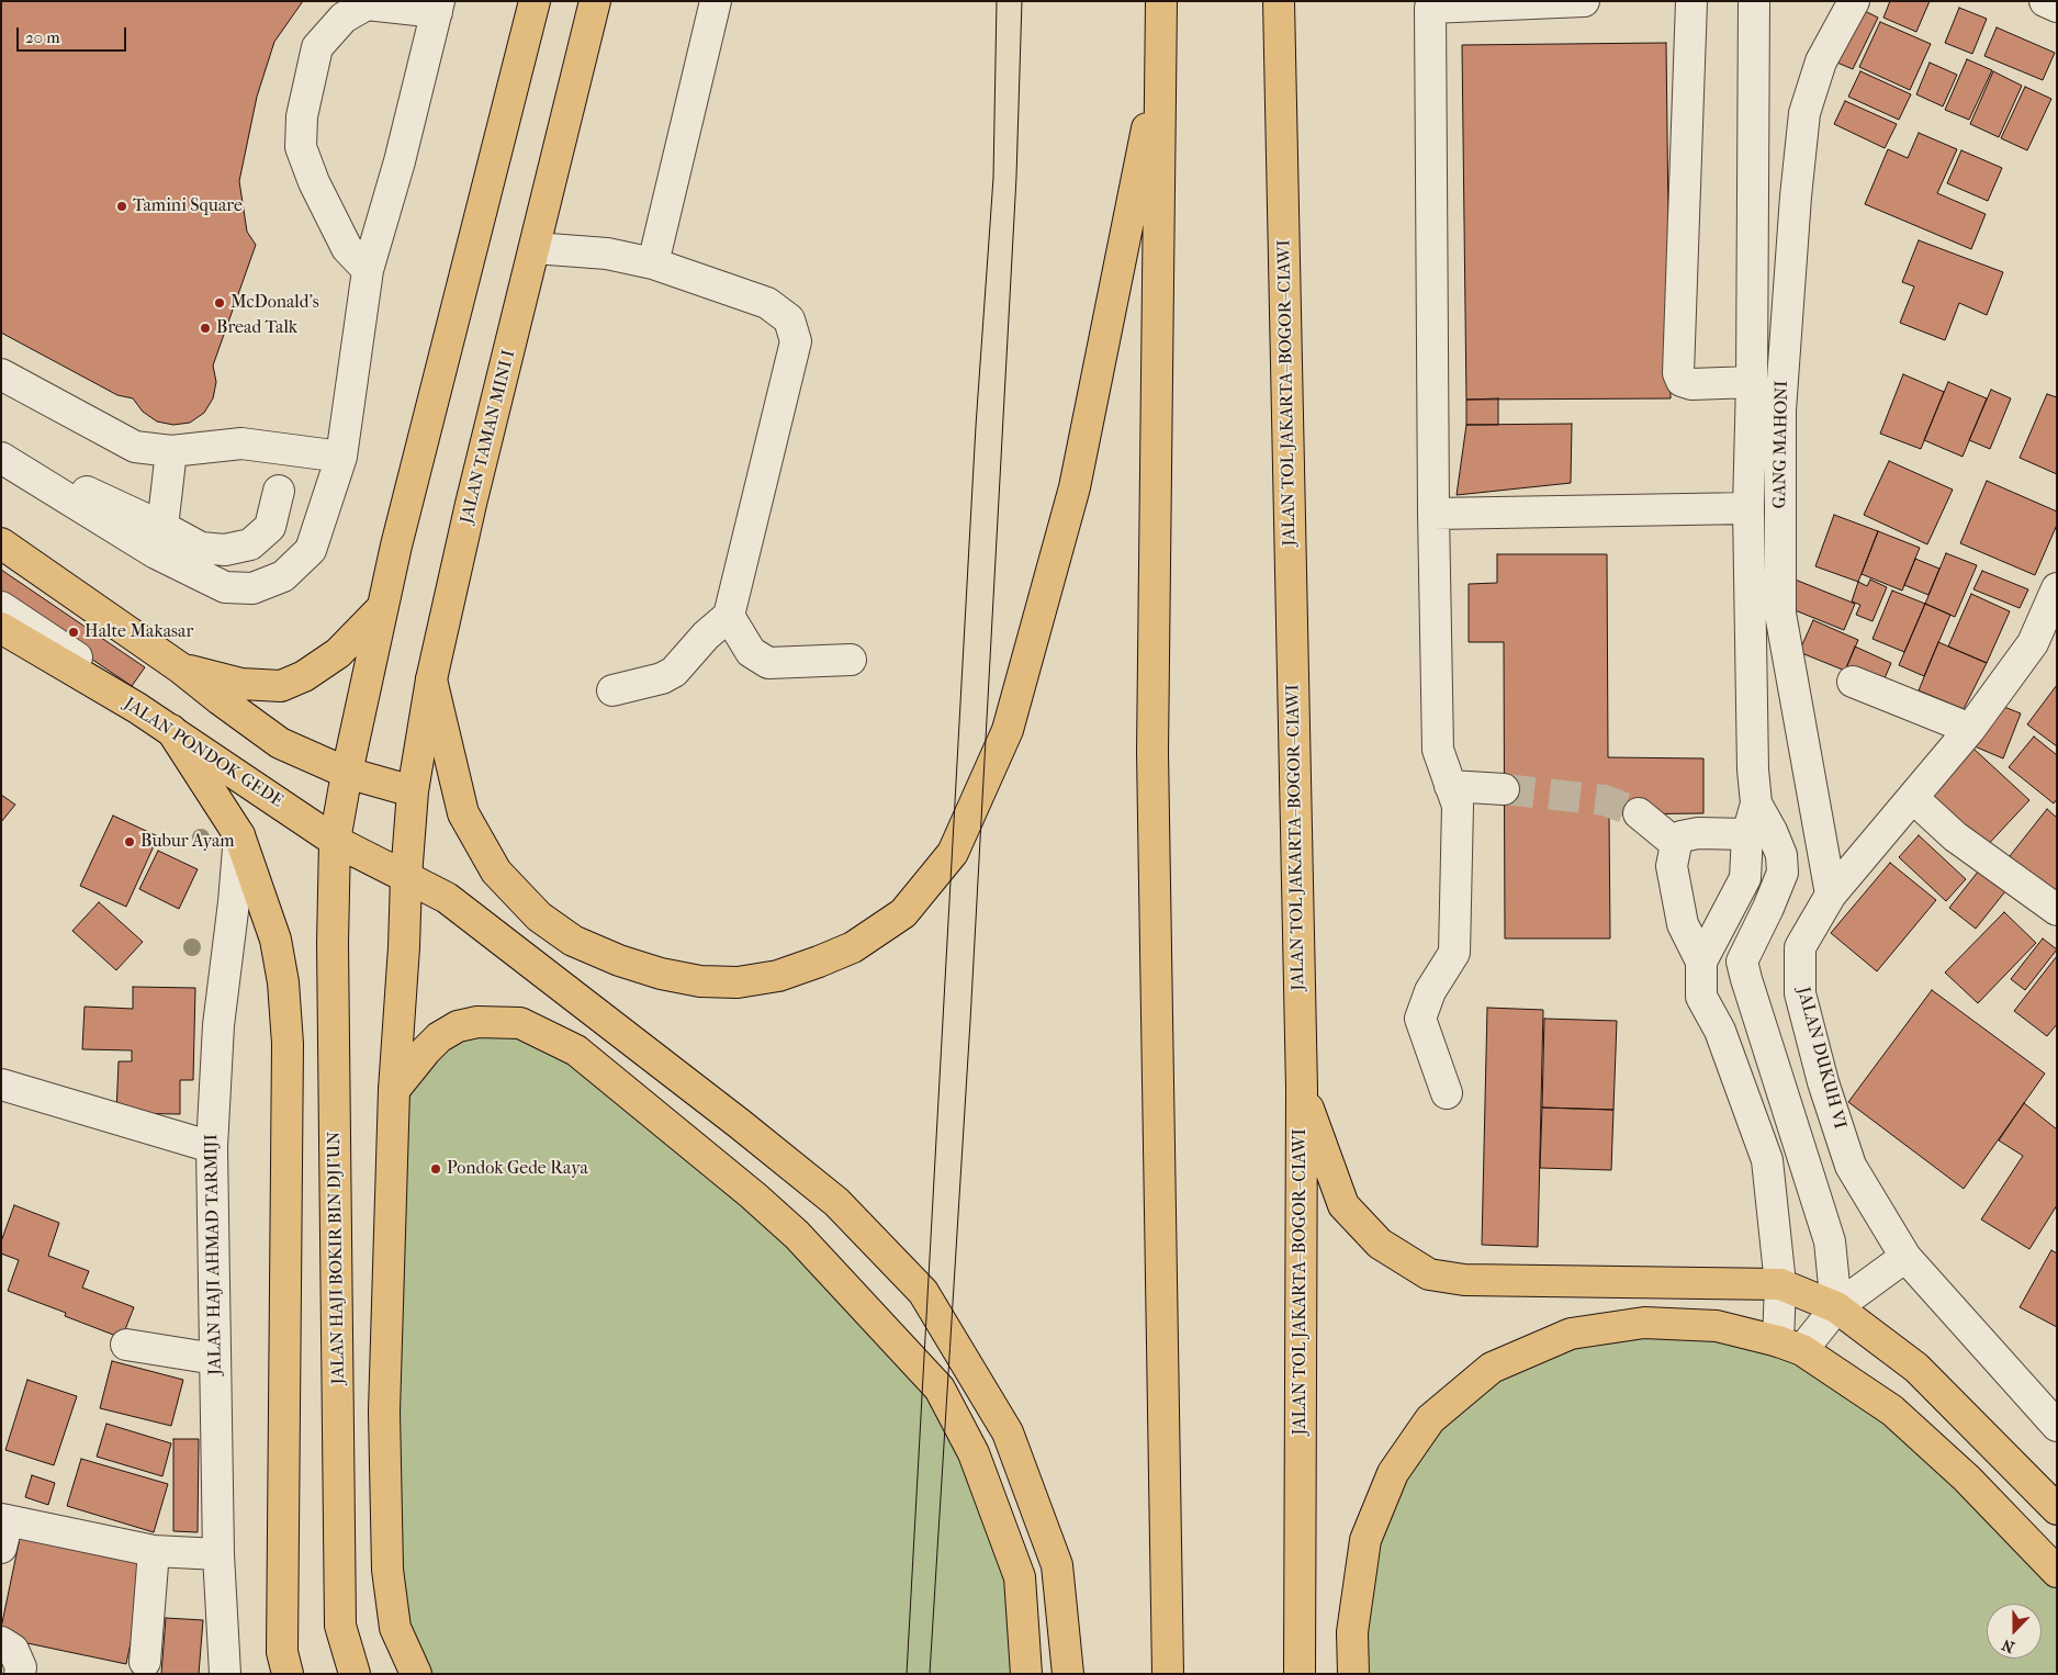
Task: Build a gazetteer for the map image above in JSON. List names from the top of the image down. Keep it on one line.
{"streets":{"main road":["JALAN TOL JAKARTA–BOGOR–CIAWI","JALAN TAMAN MINI I","JALAN PONDOK GEDE","JALAN HAJI BOKIR BIN DJI'UN"],"street":["GANG MAHONI","JALAN DUKUH VI","JALAN HAJI AHMAD TARMIJI"]},"crossings":[["JALAN TAMAN MINI I","JALAN PONDOK GEDE"],["GANG MAHONI","JALAN DUKUH VI"],["JALAN PONDOK GEDE","JALAN HAJI BOKIR BIN DJI'UN"]],"places":["Tamini Square","McDonald's","Bread Talk","Halte Makasar","Bubur Ayam","Pondok Gede Raya"],"scale_bar":"20 m","north":"bottom"}
